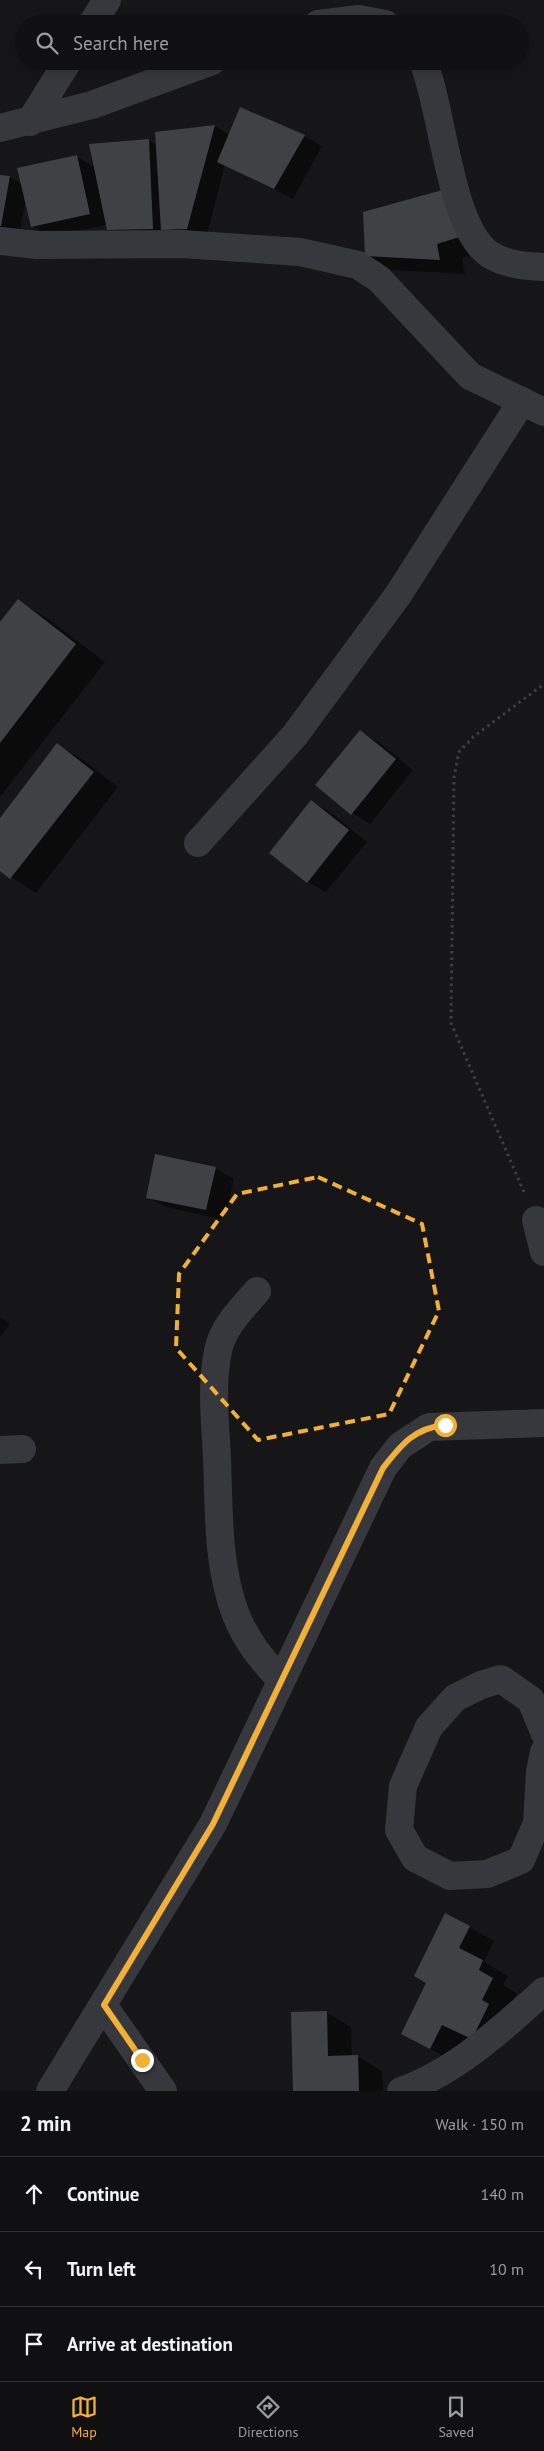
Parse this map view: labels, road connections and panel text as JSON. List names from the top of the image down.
{
  "page": {
    "search": "Search here",
    "heading": ["2 min", "Walk · 150 m"],
    "list": [
      ["Continue", "140 m"],
      ["Turn left", "10 m"],
      "Arrive at destination"
    ],
    "nav": ["Map", "Directions", "Saved"]
  }
}
